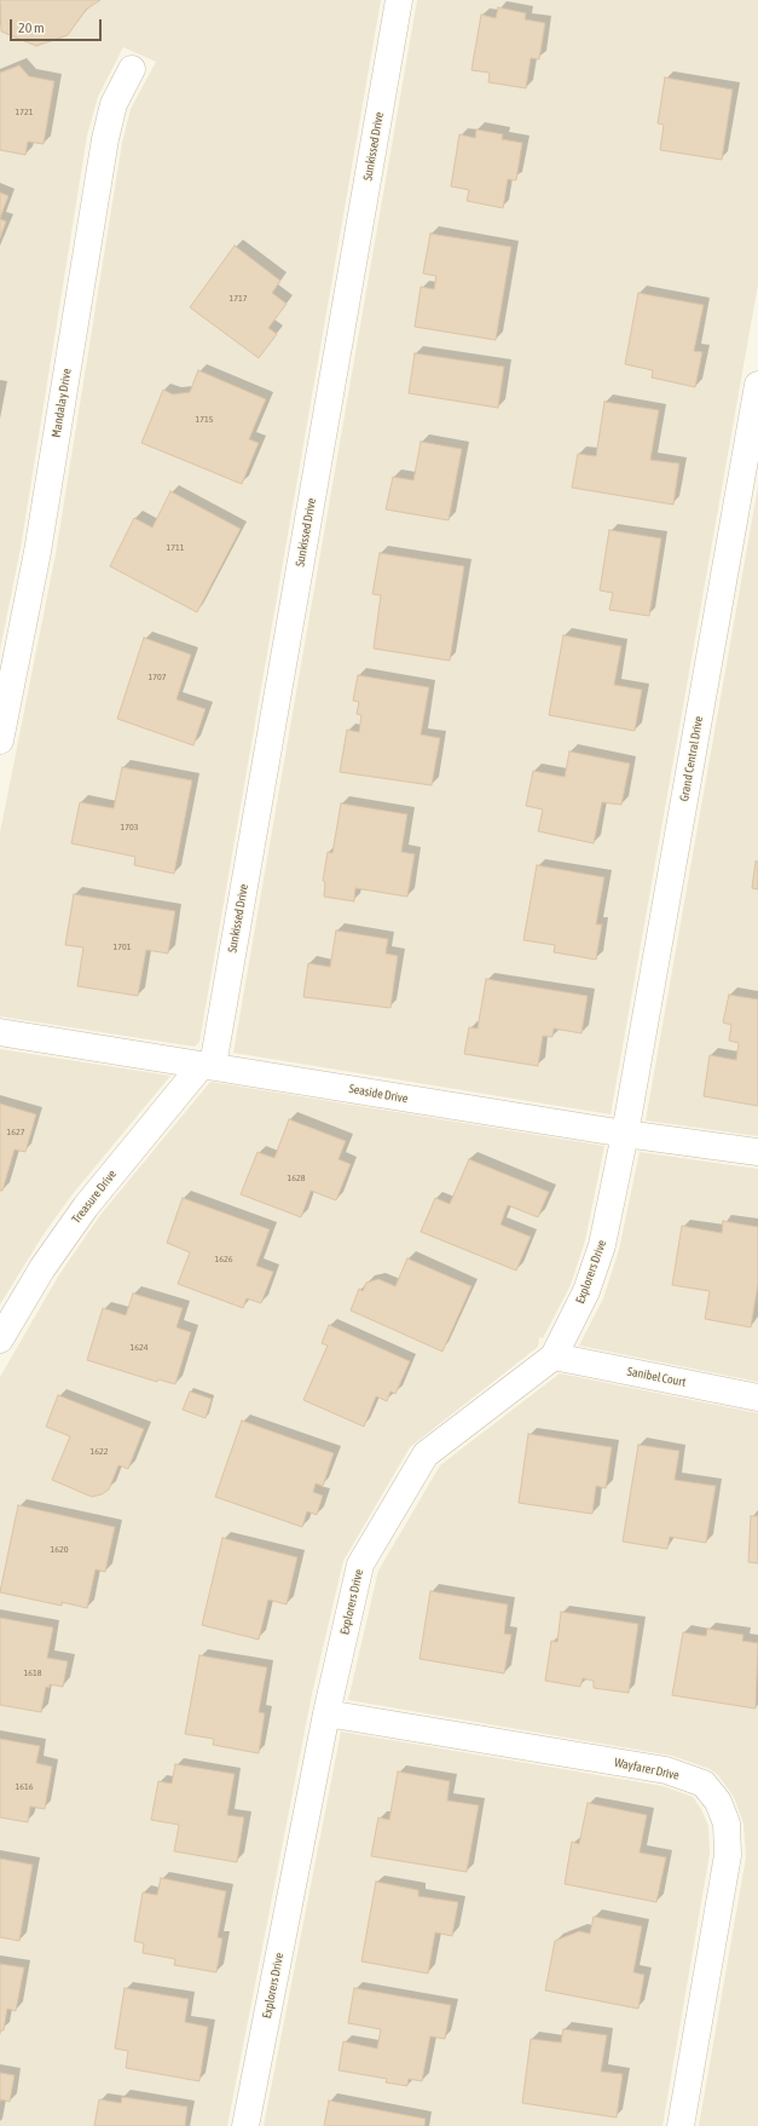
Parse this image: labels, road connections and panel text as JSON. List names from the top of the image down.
{
  "streets": {
    "street": [
      "Sunkissed Drive",
      "Mandalay Drive",
      "Grand Central Drive",
      "Seaside Drive",
      "Treasure Drive",
      "Explorers Drive",
      "Sanibel Court",
      "Wayfarer Drive"
    ]
  },
  "crossings": [
    ["Sunkissed Drive", "Seaside Drive"],
    ["Sunkissed Drive", "Treasure Drive"],
    ["Grand Central Drive", "Seaside Drive"],
    ["Grand Central Drive", "Explorers Drive"],
    ["Seaside Drive", "Treasure Drive"],
    ["Seaside Drive", "Explorers Drive"],
    ["Explorers Drive", "Sanibel Court"],
    ["Explorers Drive", "Wayfarer Drive"]
  ],
  "house_numbers": [
    "1721",
    "1717",
    "1715",
    "1711",
    "1707",
    "1703",
    "1701",
    "1627",
    "1628",
    "1626",
    "1624",
    "1622",
    "1620",
    "1618",
    "1616"
  ],
  "scale_bar": "20 m"
}
